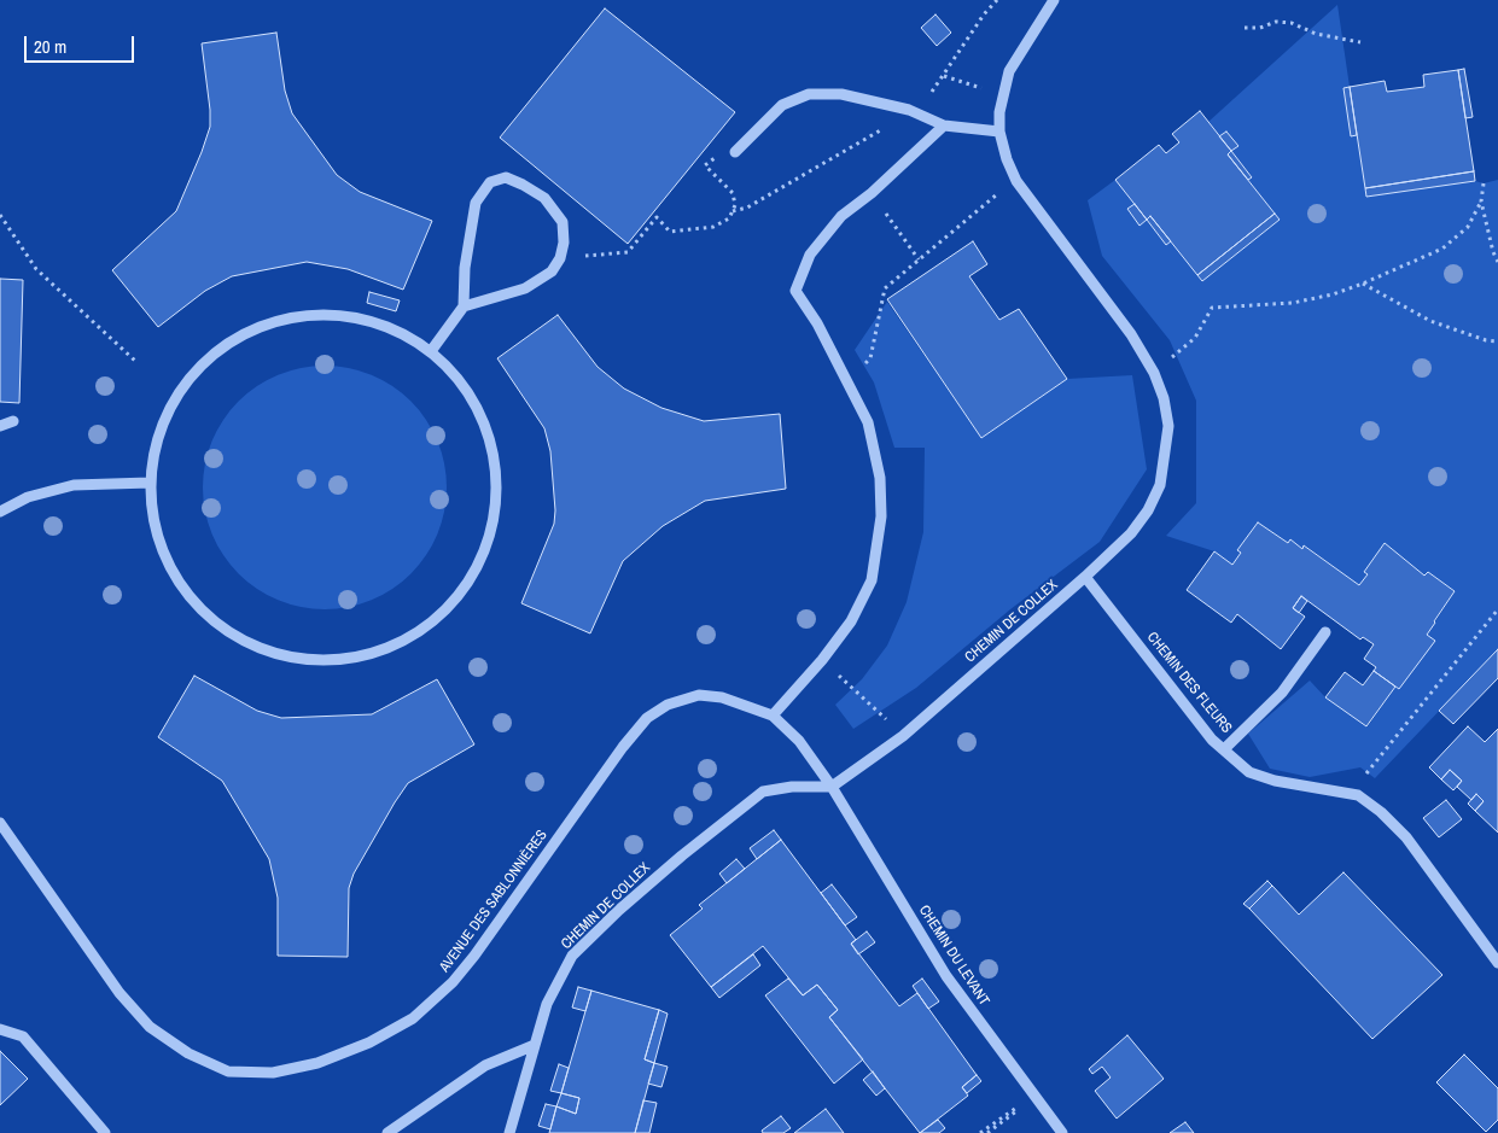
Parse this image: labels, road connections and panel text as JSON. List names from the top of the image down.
{
  "streets": {
    "street": [
      "CHEMIN DE COLLEX",
      "CHEMIN DES FLEURS",
      "AVENUE DES SABLONNIÈRES",
      "CHEMIN DU LEVANT"
    ]
  },
  "crossings": [
    ["CHEMIN DE COLLEX", "CHEMIN DES FLEURS"],
    ["CHEMIN DE COLLEX", "AVENUE DES SABLONNIÈRES"],
    ["CHEMIN DE COLLEX", "CHEMIN DU LEVANT"],
    ["AVENUE DES SABLONNIÈRES", "CHEMIN DU LEVANT"]
  ],
  "scale_bar": "20 m"
}
